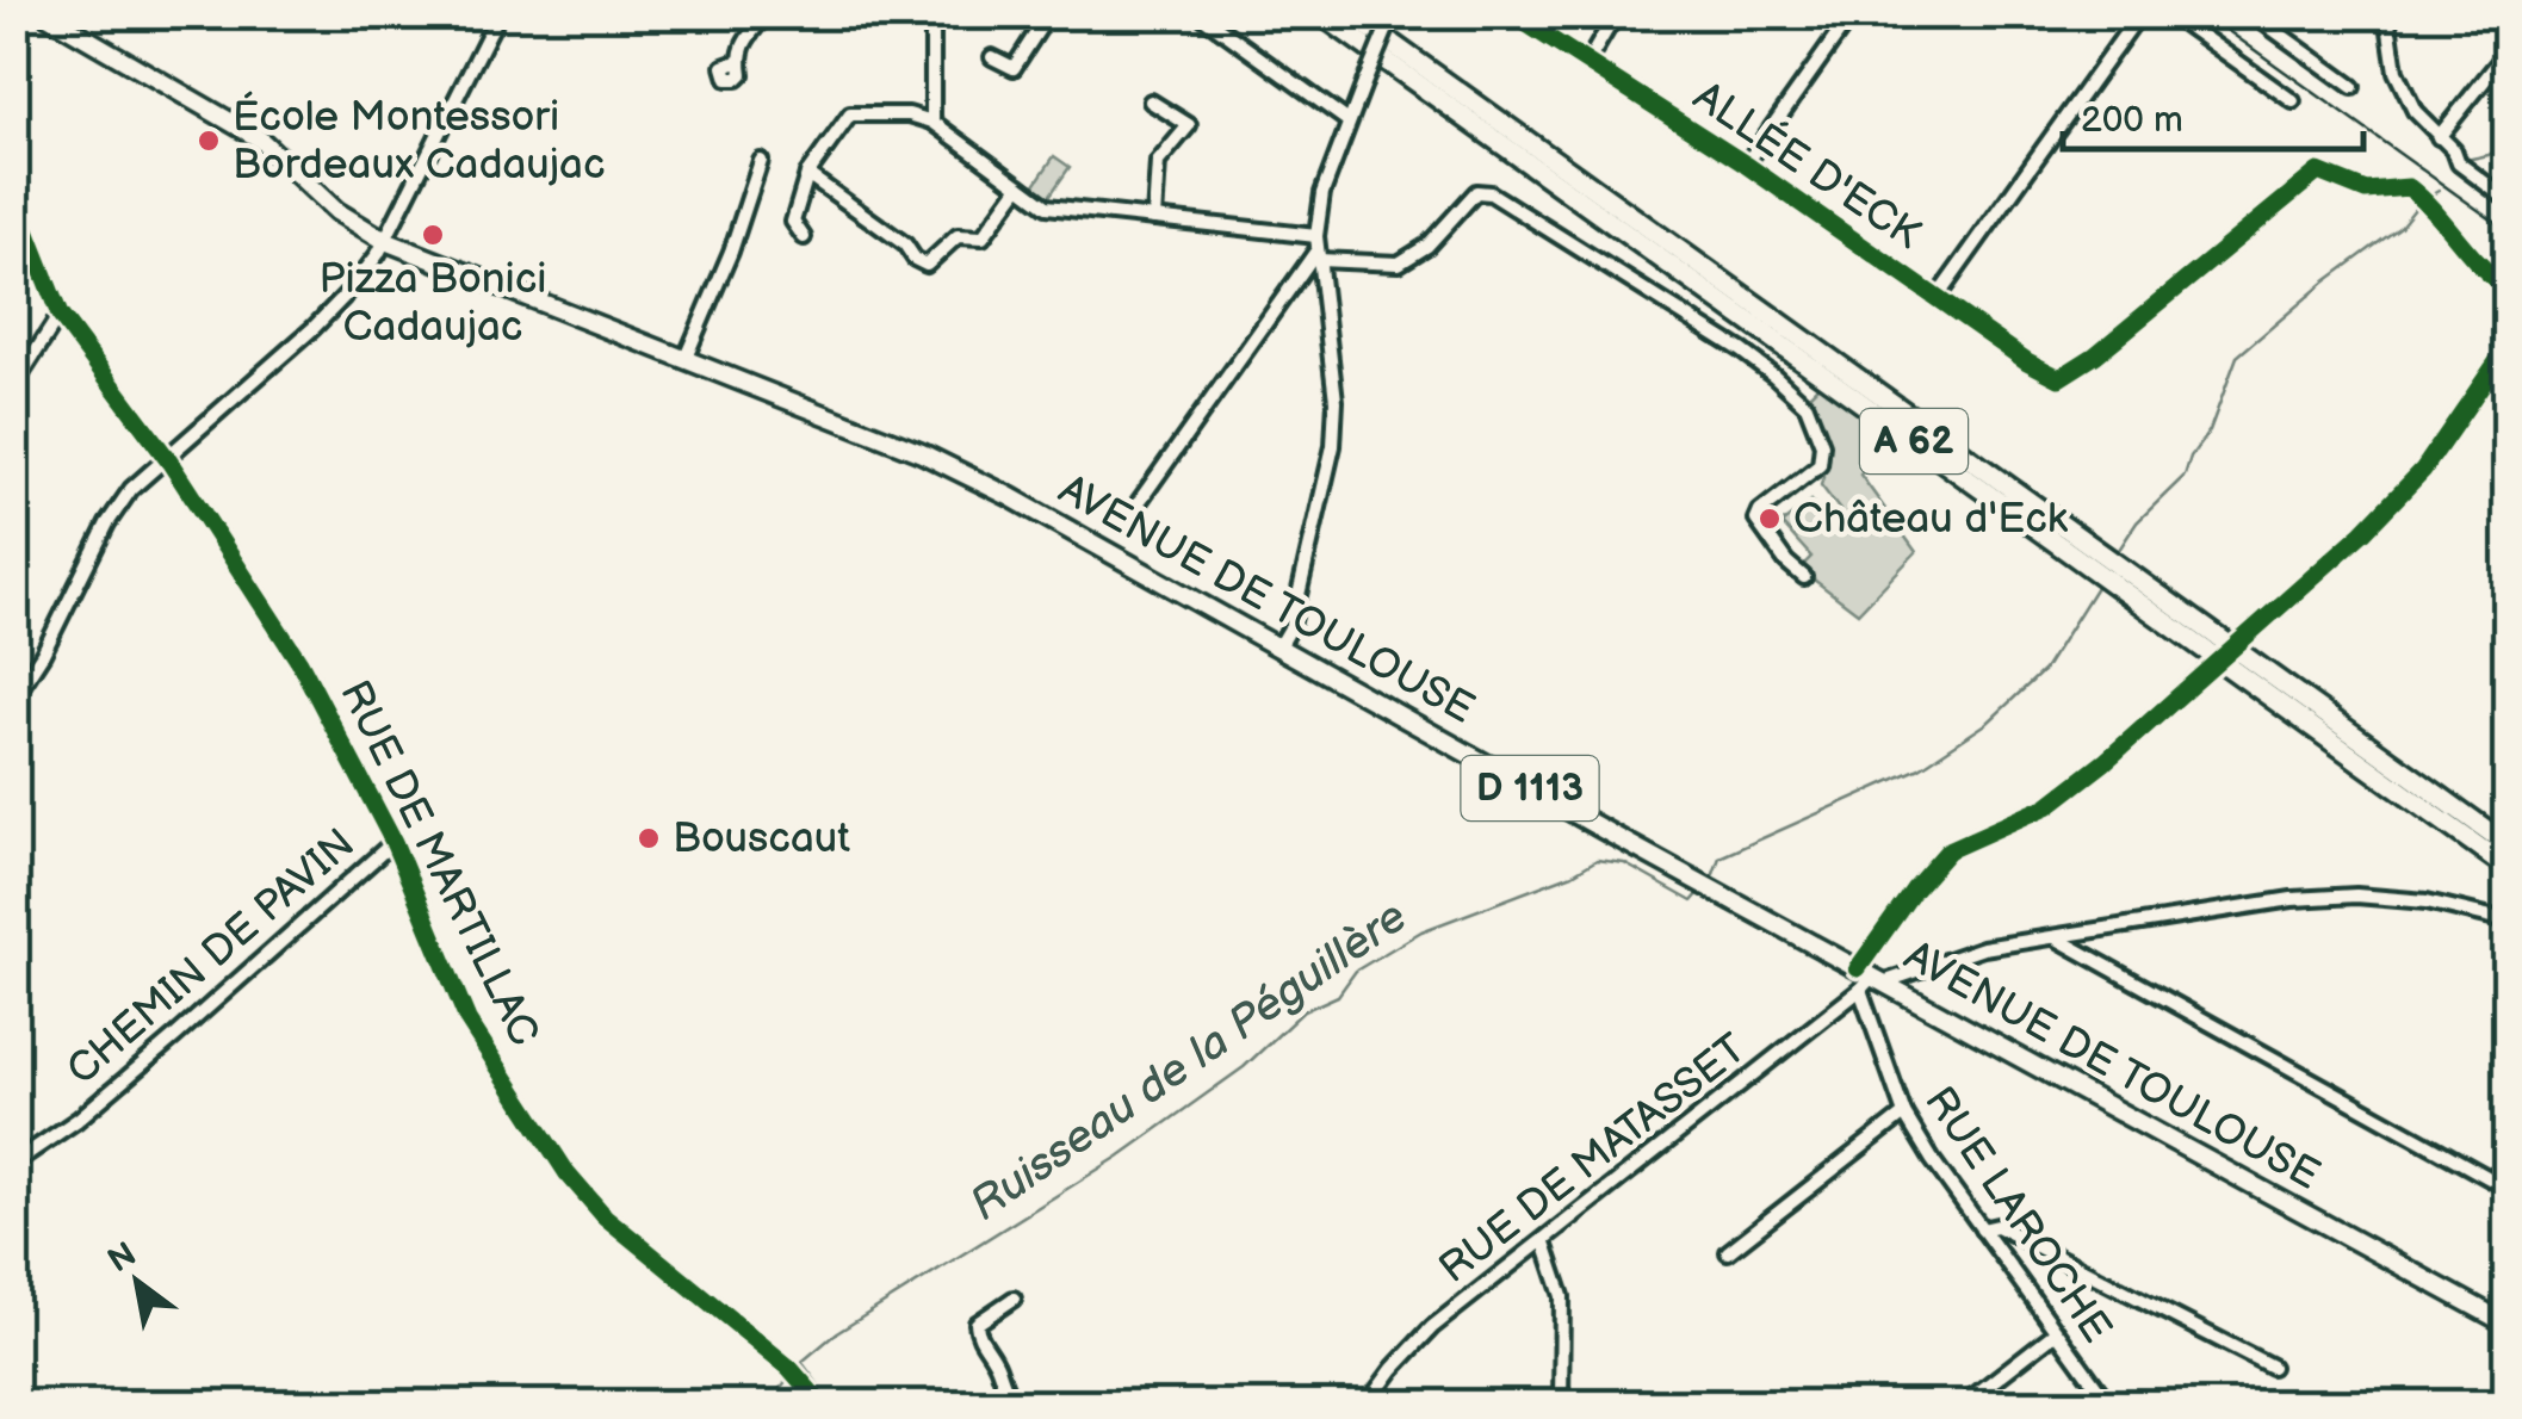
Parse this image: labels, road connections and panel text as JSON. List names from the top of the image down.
{
  "streets": {
    "highway": ["A 62"],
    "main road": ["AVENUE DE TOULOUSE", "D 1113"],
    "street": [
      "ALLÉE D'ECK",
      "RUE DE MARTILLAC",
      "CHEMIN DE PAVIN",
      "RUE DE MATASSET",
      "RUE LAROCHE"
    ]
  },
  "crossings": [
    ["AVENUE DE TOULOUSE", "D 1113"],
    ["AVENUE DE TOULOUSE", "RUE DE MATASSET"],
    ["AVENUE DE TOULOUSE", "RUE LAROCHE"],
    ["RUE DE MARTILLAC", "CHEMIN DE PAVIN"],
    ["RUE DE MATASSET", "RUE LAROCHE"]
  ],
  "water": ["Ruisseau de la Péguillère"],
  "places": [
    "École Montessori Bordeaux Cadaujac",
    "Pizza Bonici Cadaujac",
    "Château d'Eck",
    "Bouscaut"
  ],
  "scale_bar": "200 m",
  "north": "top left"
}
